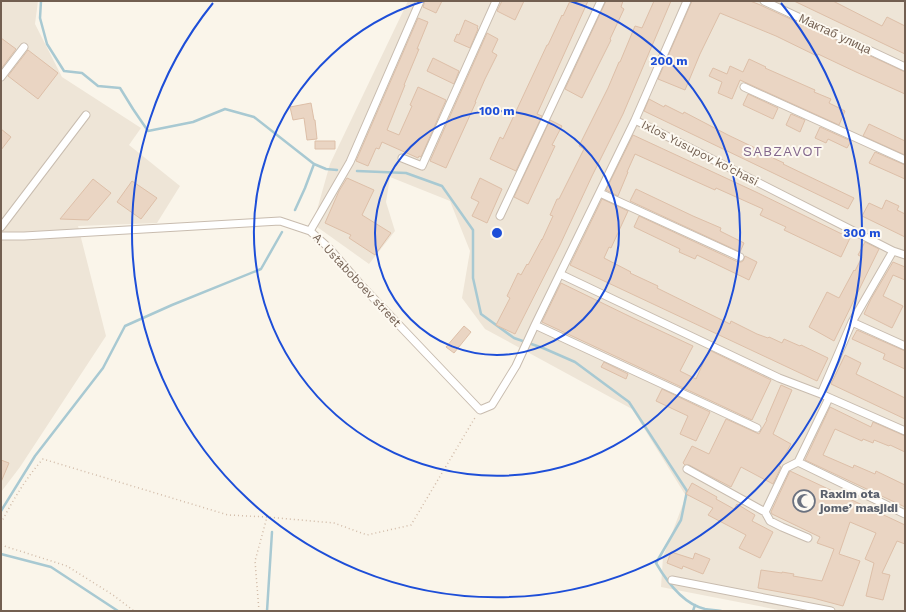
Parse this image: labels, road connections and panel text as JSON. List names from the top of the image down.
{
  "streets": {
    "street": ["Мактаб улица", "Ixlos Yusupov ko'chasi", "A. Ustaboboev street"]
  },
  "crossings": [
    ["Ixlos Yusupov ko'chasi", "A. Ustaboboev street"]
  ],
  "districts": ["SABZAVOT"],
  "places": {
    "mosque": ["Raxim ota jome’ masjidi"]
  },
  "rings": ["200 m", "100 m", "300 m"]
}
